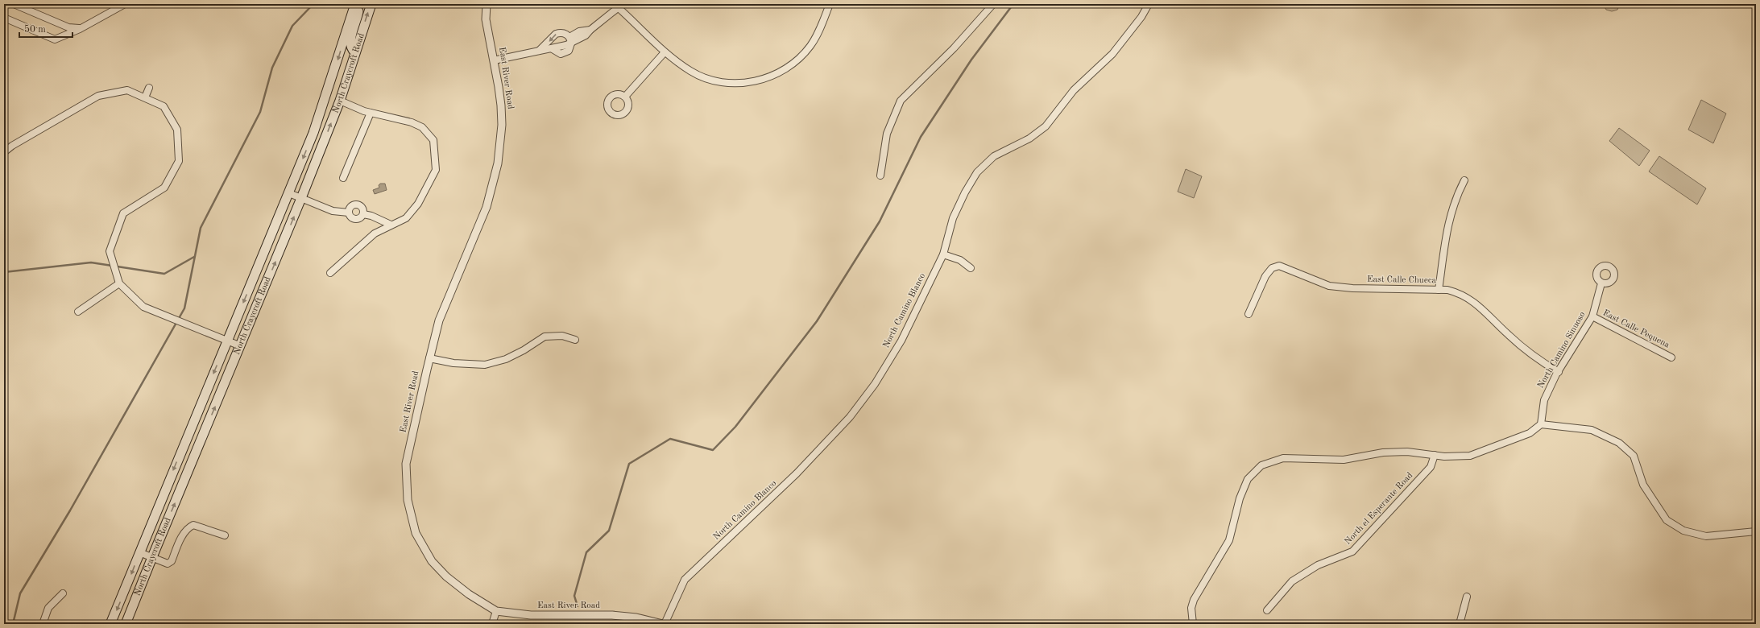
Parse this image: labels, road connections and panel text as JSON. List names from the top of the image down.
{
  "streets": {
    "main road": ["North Craycroft Road"],
    "street": [
      "East River Road",
      "East Calle Chueca",
      "North Camino Blanco",
      "East Calle Pequena",
      "North Camino Sinuoso",
      "North el Esperante Road"
    ]
  },
  "crossings": [
    ["East River Road", "North Camino Blanco"],
    ["East Calle Chueca", "North Camino Sinuoso"],
    ["East Calle Pequena", "North Camino Sinuoso"]
  ],
  "scale_bar": "50 m"
}
